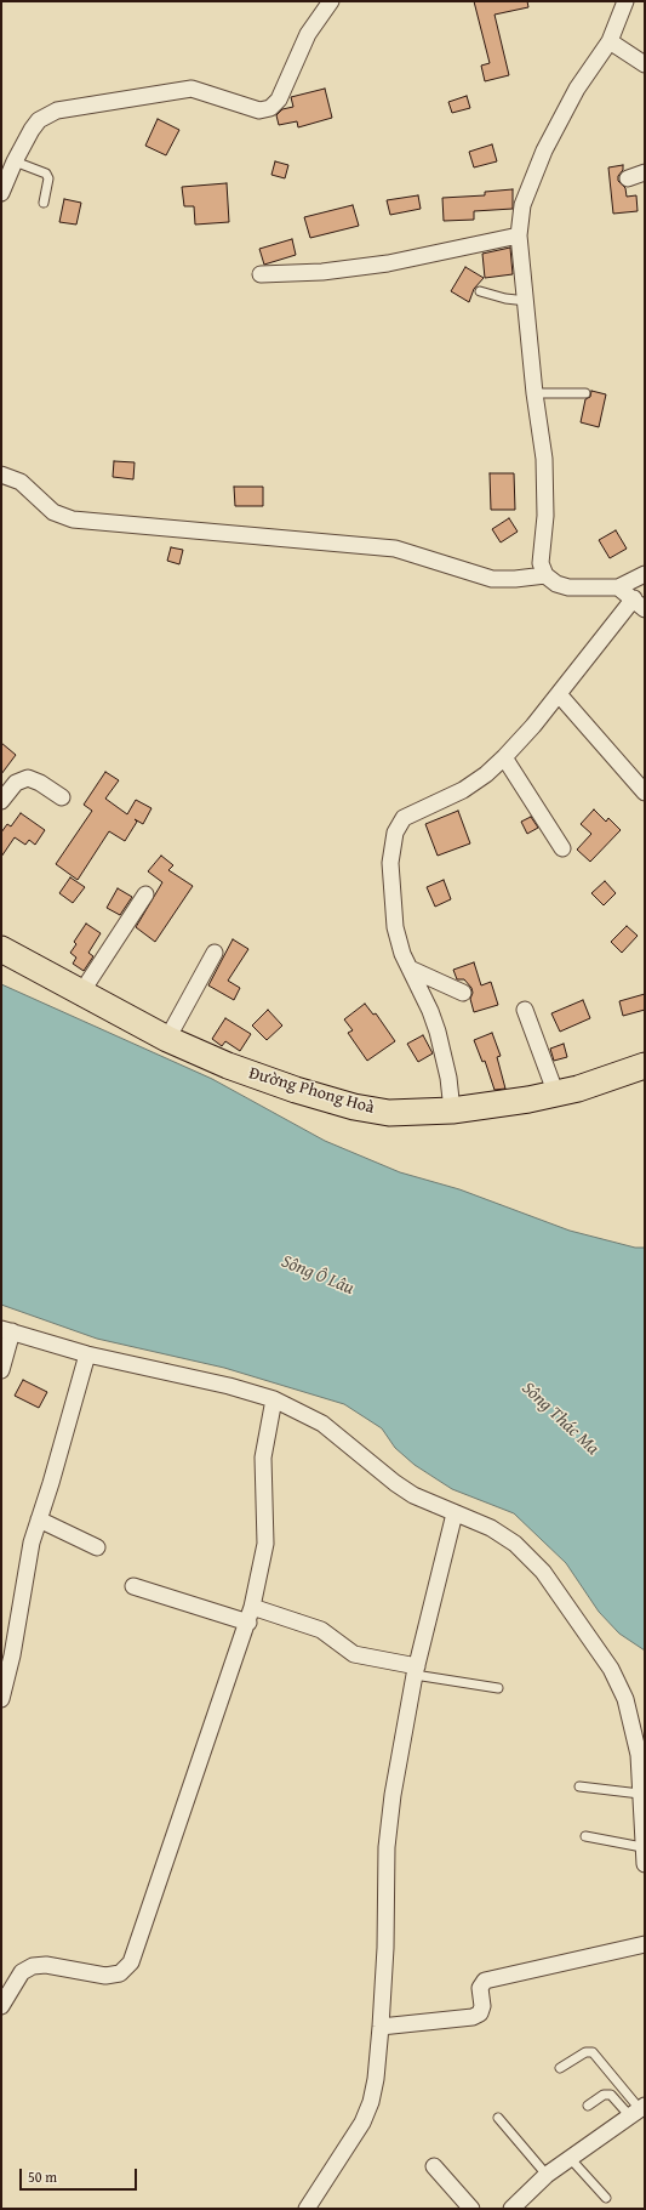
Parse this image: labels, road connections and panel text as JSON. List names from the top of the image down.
{
  "streets": {
    "main road": ["Đường Phong Hoà"]
  },
  "water": ["Sông Ô Lâu", "Sông Thác Ma"],
  "scale_bar": "50 m"
}
